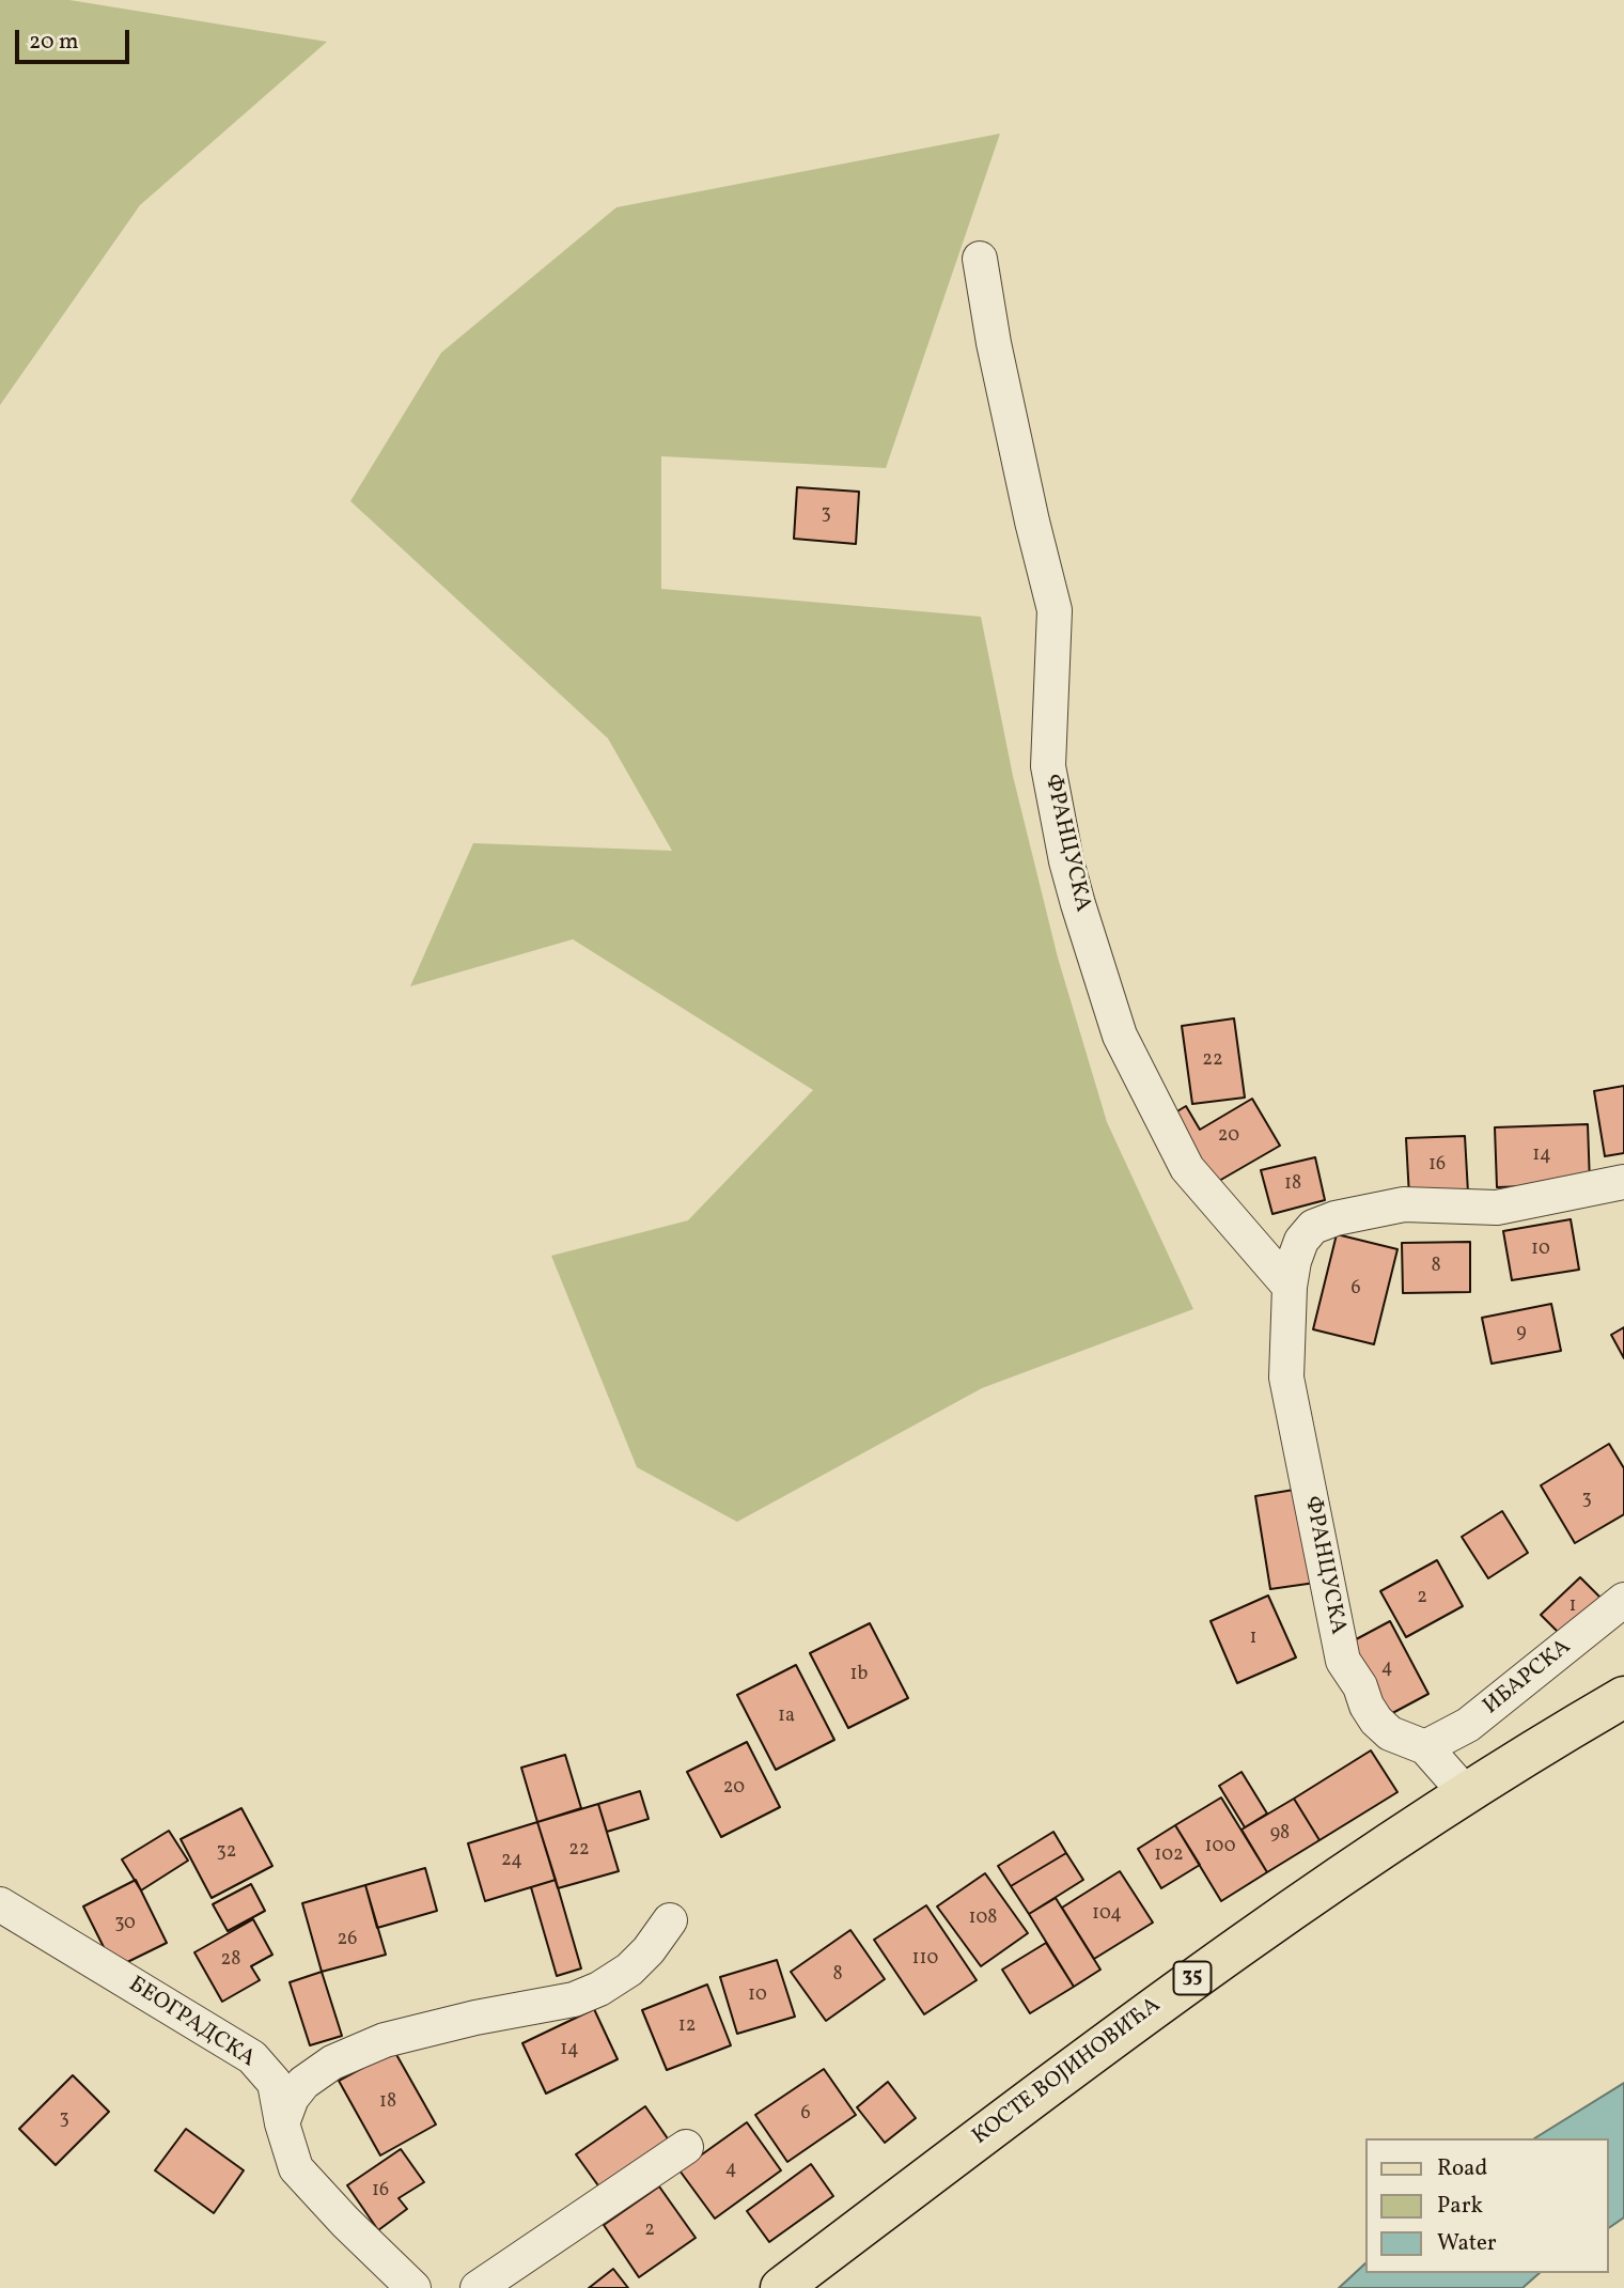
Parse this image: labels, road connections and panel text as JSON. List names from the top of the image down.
{
  "streets": {
    "main road": ["35", "КОСТЕ ВОЈИНОВИЋА"],
    "street": ["ФРАНЦУСКА", "ИБАРСКА", "БЕОГРАДСКА"]
  },
  "crossings": [
    ["ФРАНЦУСКА", "ИБАРСКА"],
    ["ФРАНЦУСКА", "КОСТЕ ВОЈИНОВИЋА"]
  ],
  "house_numbers": [
    "3",
    "22",
    "20",
    "14",
    "16",
    "18",
    "10",
    "8",
    "6",
    "9",
    "3",
    "2",
    "1",
    "1",
    "4",
    "1b",
    "1a",
    "20",
    "98",
    "100",
    "22",
    "32",
    "102",
    "24",
    "104",
    "108",
    "30",
    "26",
    "110",
    "28",
    "8",
    "10",
    "12",
    "14",
    "18",
    "6",
    "3",
    "4",
    "16",
    "2"
  ],
  "legend": ["Road", "Park", "Water"],
  "scale_bar": "20 m"
}
